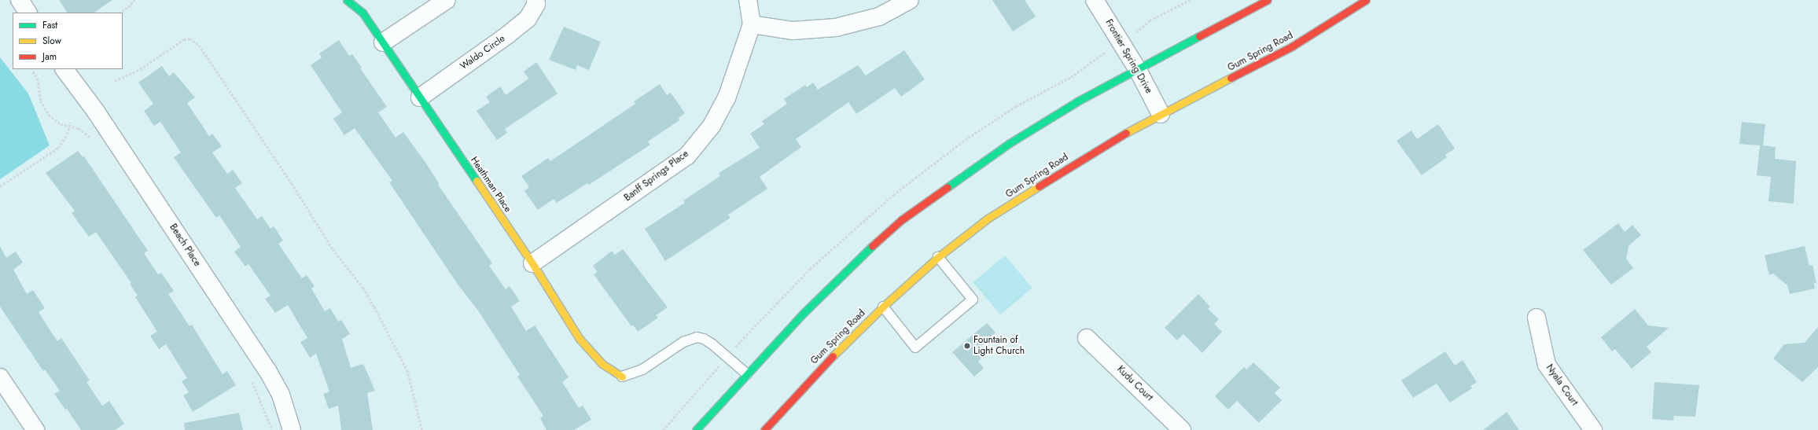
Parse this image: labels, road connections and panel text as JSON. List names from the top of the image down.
{
  "streets": {
    "main road": ["Gum Spring Road", "Heathman Place"],
    "street": [
      "Waldo Circle",
      "Frontier Spring Drive",
      "Banff Springs Place",
      "Beach Place",
      "Kudu Court",
      "Nyala Court"
    ]
  },
  "crossings": [
    ["Gum Spring Road", "Frontier Spring Drive"],
    ["Waldo Circle", "Heathman Place"],
    ["Banff Springs Place", "Heathman Place"]
  ],
  "places": ["Fountain of Light Church"],
  "legend": ["Fast", "Slow", "Jam"]
}
